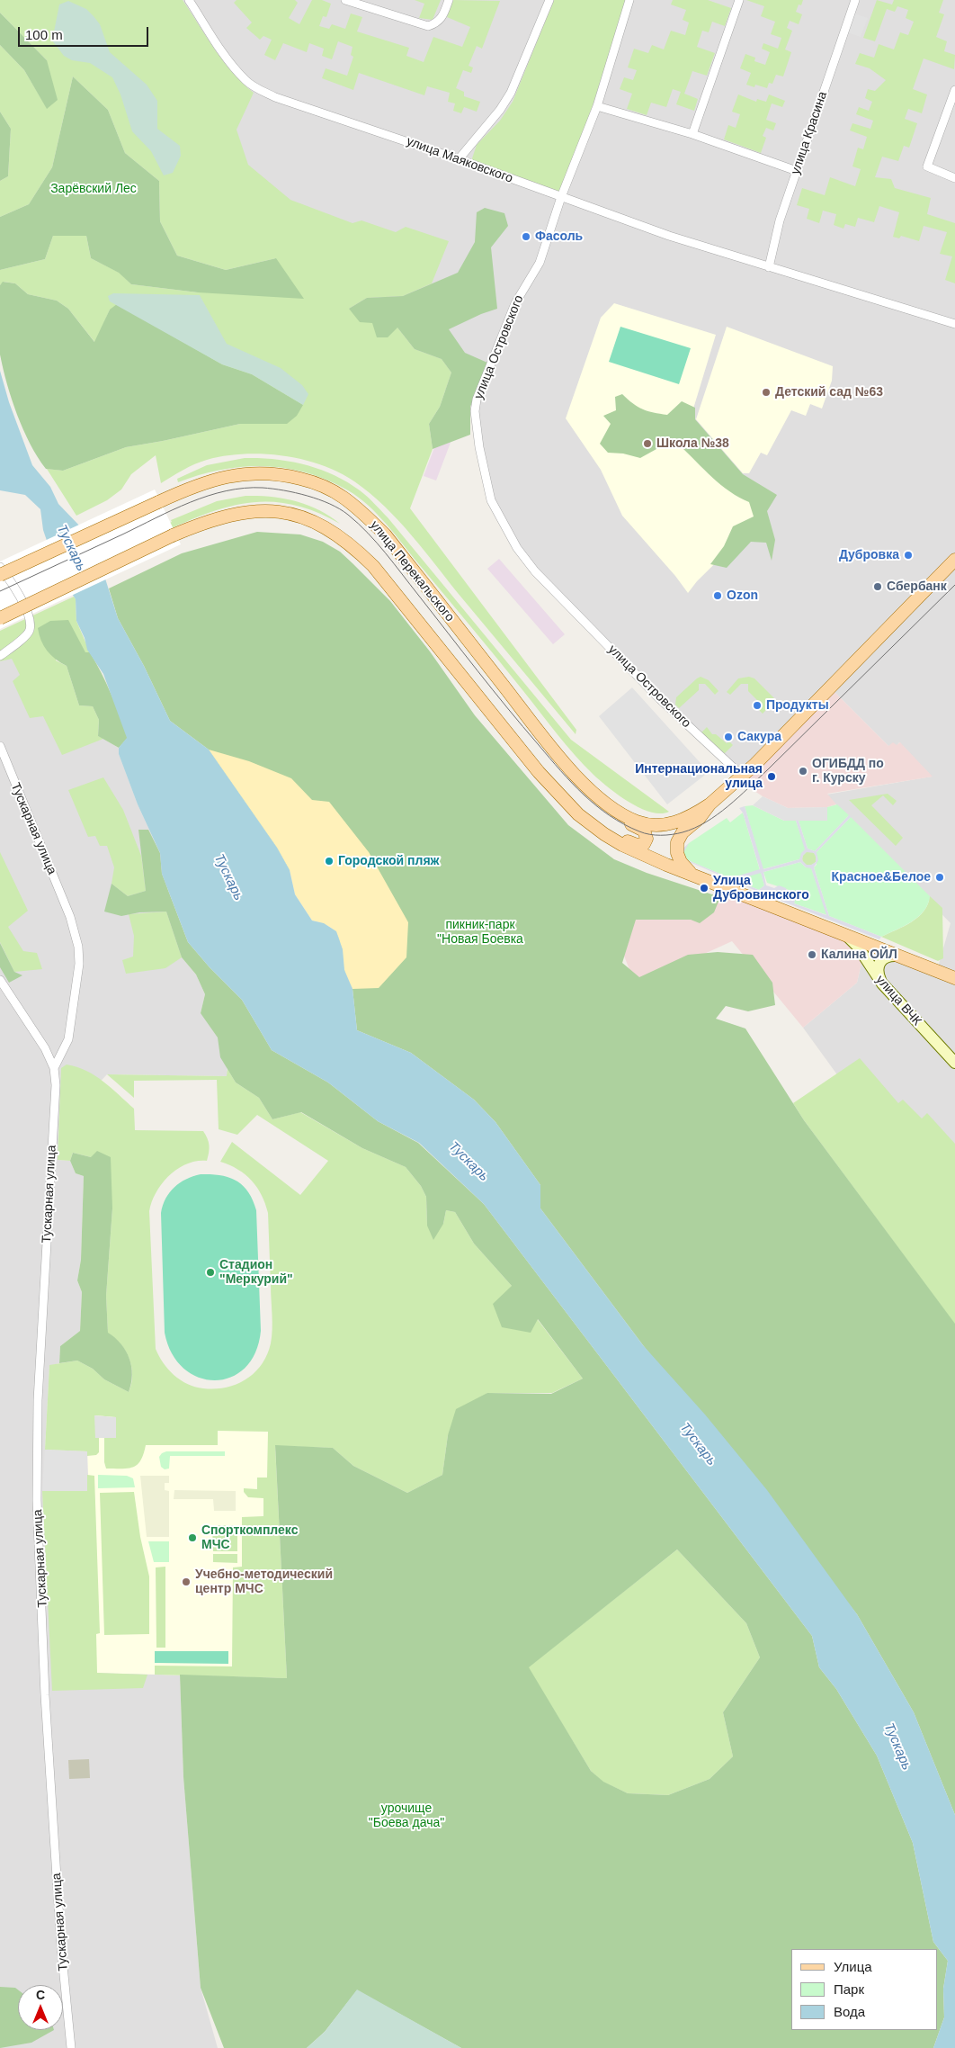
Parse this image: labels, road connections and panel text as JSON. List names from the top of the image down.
{
  "streets": {
    "main road": ["улица Перекальского", "улица ВЧК"],
    "street": [
      "улица Красина",
      "улица Маяковского",
      "улица Островского",
      "Тускарная улица"
    ]
  },
  "crossings": [
    ["улица Красина", "улица Маяковского"],
    ["улица Маяковского", "улица Островского"]
  ],
  "water": ["Тускарь"],
  "parks": ["Зарёвский Лес", "пикник-парк \"Новая Боевка", "урочище \"Боева дача\""],
  "places": [
    "Фасоль",
    "Детский сад №63",
    "Школа №38",
    "Дубровка",
    "Сбербанк",
    "Ozon",
    "Продукты",
    "Сакура",
    "ОГИБДД по г. Курску",
    "Интернациональная улица",
    "Городской пляж",
    "Красное&Белое",
    "Улица Дубровинского",
    "Калина ОЙЛ",
    "Стадион \"Меркурий\"",
    "Спорткомплекс МЧС",
    "Учебно-методический центр МЧС"
  ],
  "legend": ["Улица", "Парк", "Вода"],
  "scale_bar": "100 m",
  "north": "top"
}
